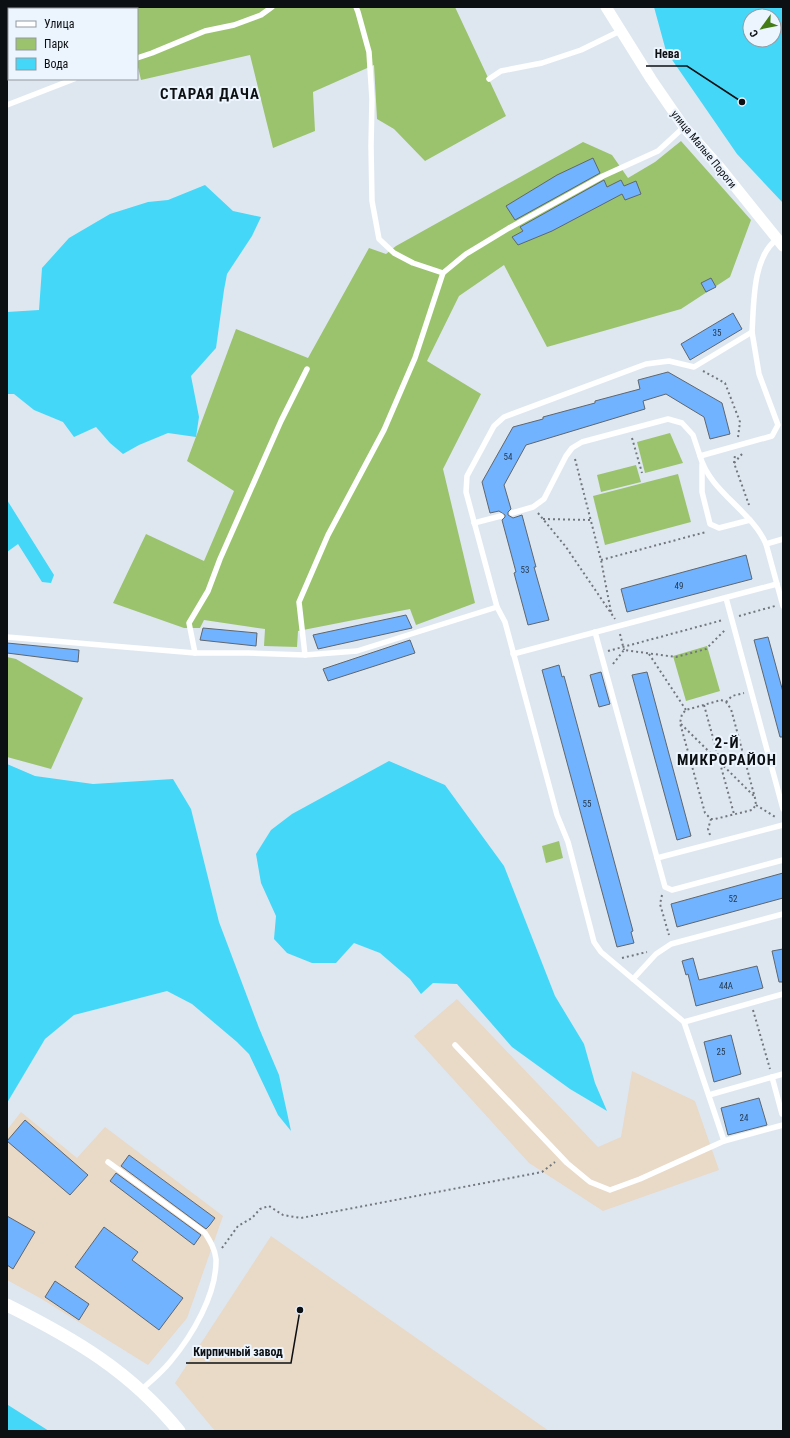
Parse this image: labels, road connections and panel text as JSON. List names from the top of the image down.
{
  "streets": {
    "street": ["улица Малые Пороги"]
  },
  "districts": ["СТАРАЯ ДАЧА", "2-Й МИКРОРАЙОН"],
  "places": ["Нева", "Кирпичный завод"],
  "house_numbers": [
    "35",
    "54",
    "53",
    "49",
    "55",
    "52",
    "44А",
    "25",
    "24"
  ],
  "legend": ["Улица", "Парк", "Вода"],
  "north": "bottom left"
}
